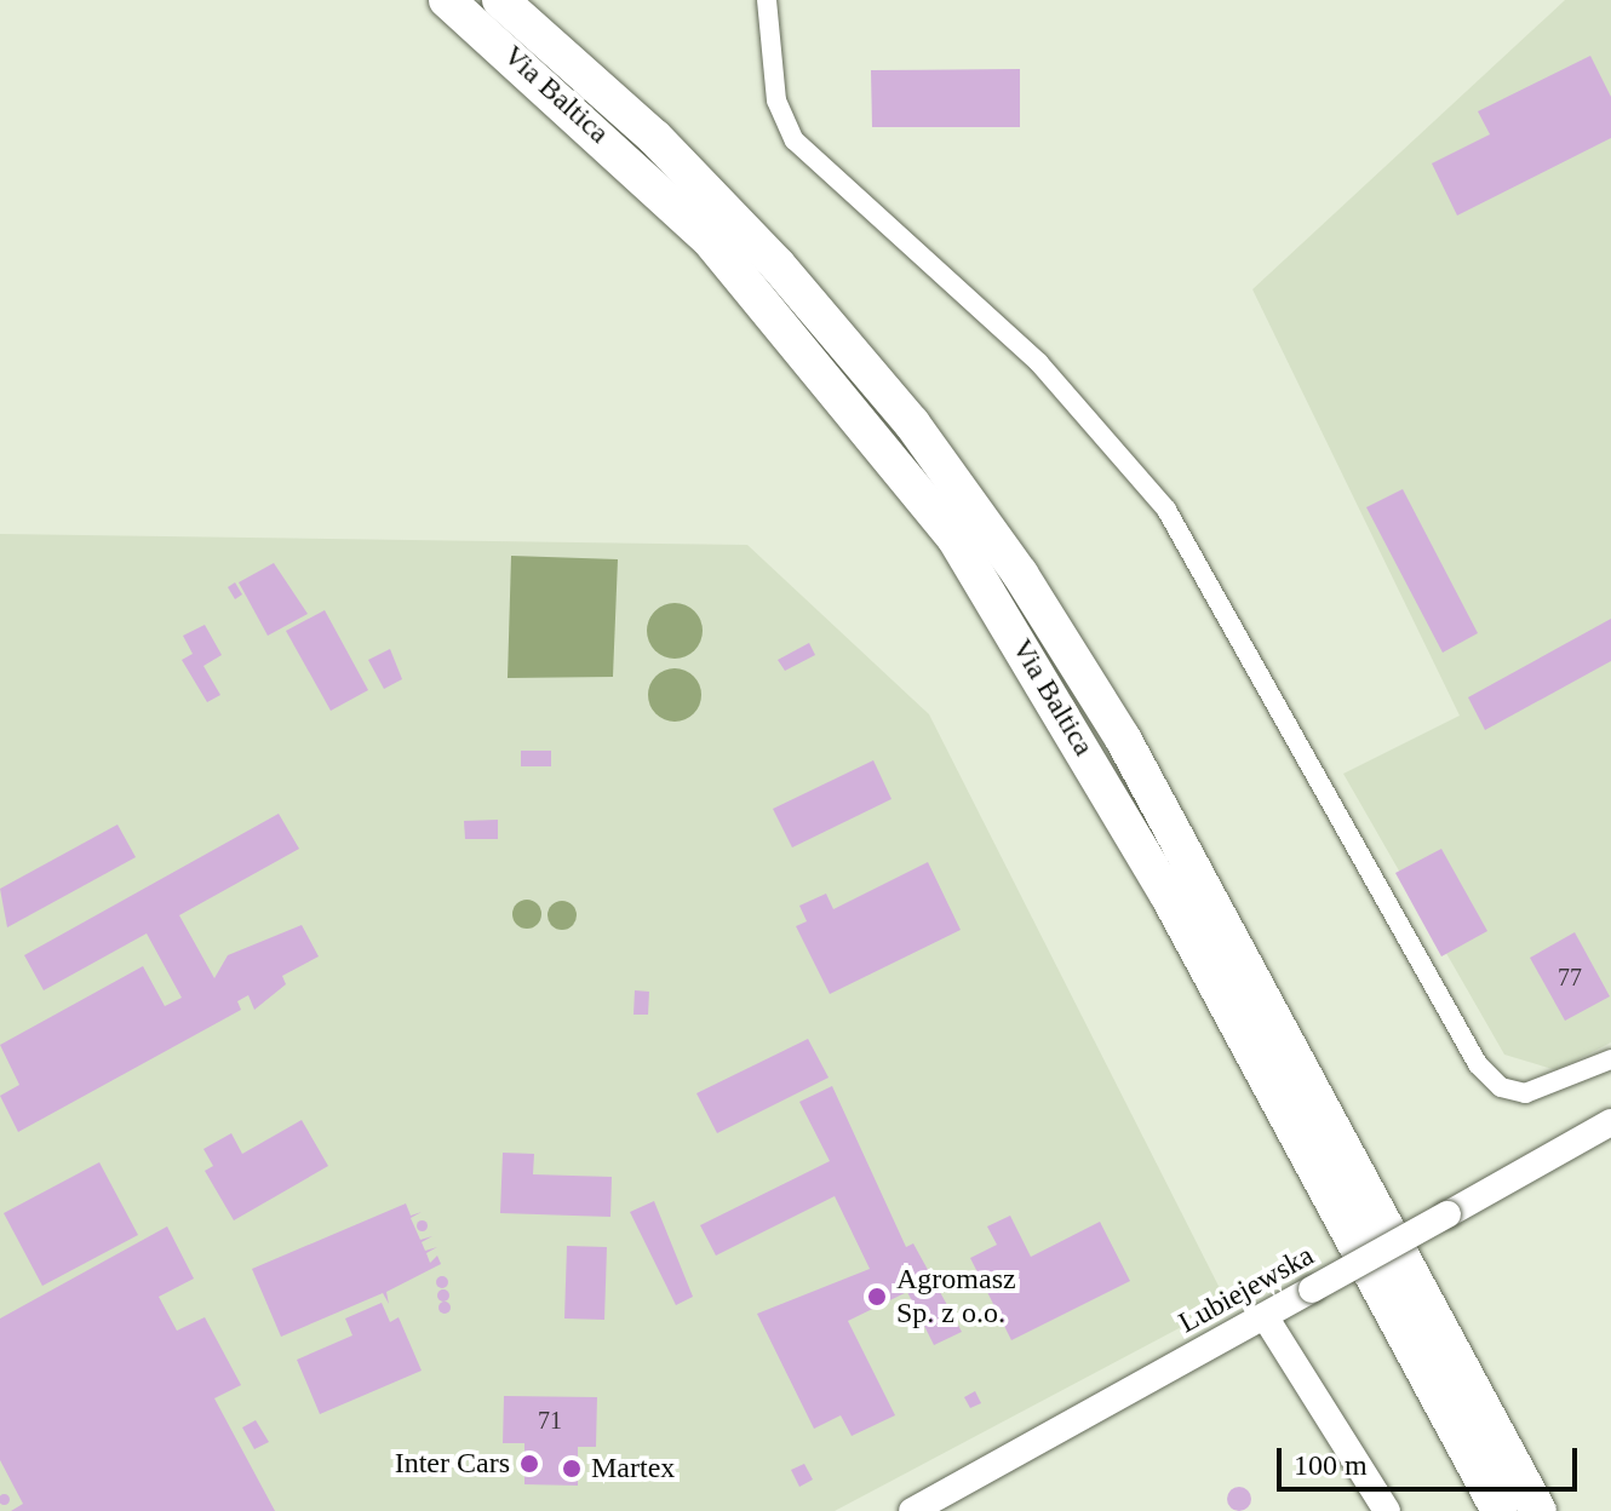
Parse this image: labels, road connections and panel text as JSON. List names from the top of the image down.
{
  "streets": {
    "highway": ["Via Baltica"],
    "main road": ["Lubiejewska"]
  },
  "places": ["Agromasz Sp. z o.o.", "Inter Cars", "Martex"],
  "house_numbers": ["77", "71"],
  "scale_bar": "100 m"
}
